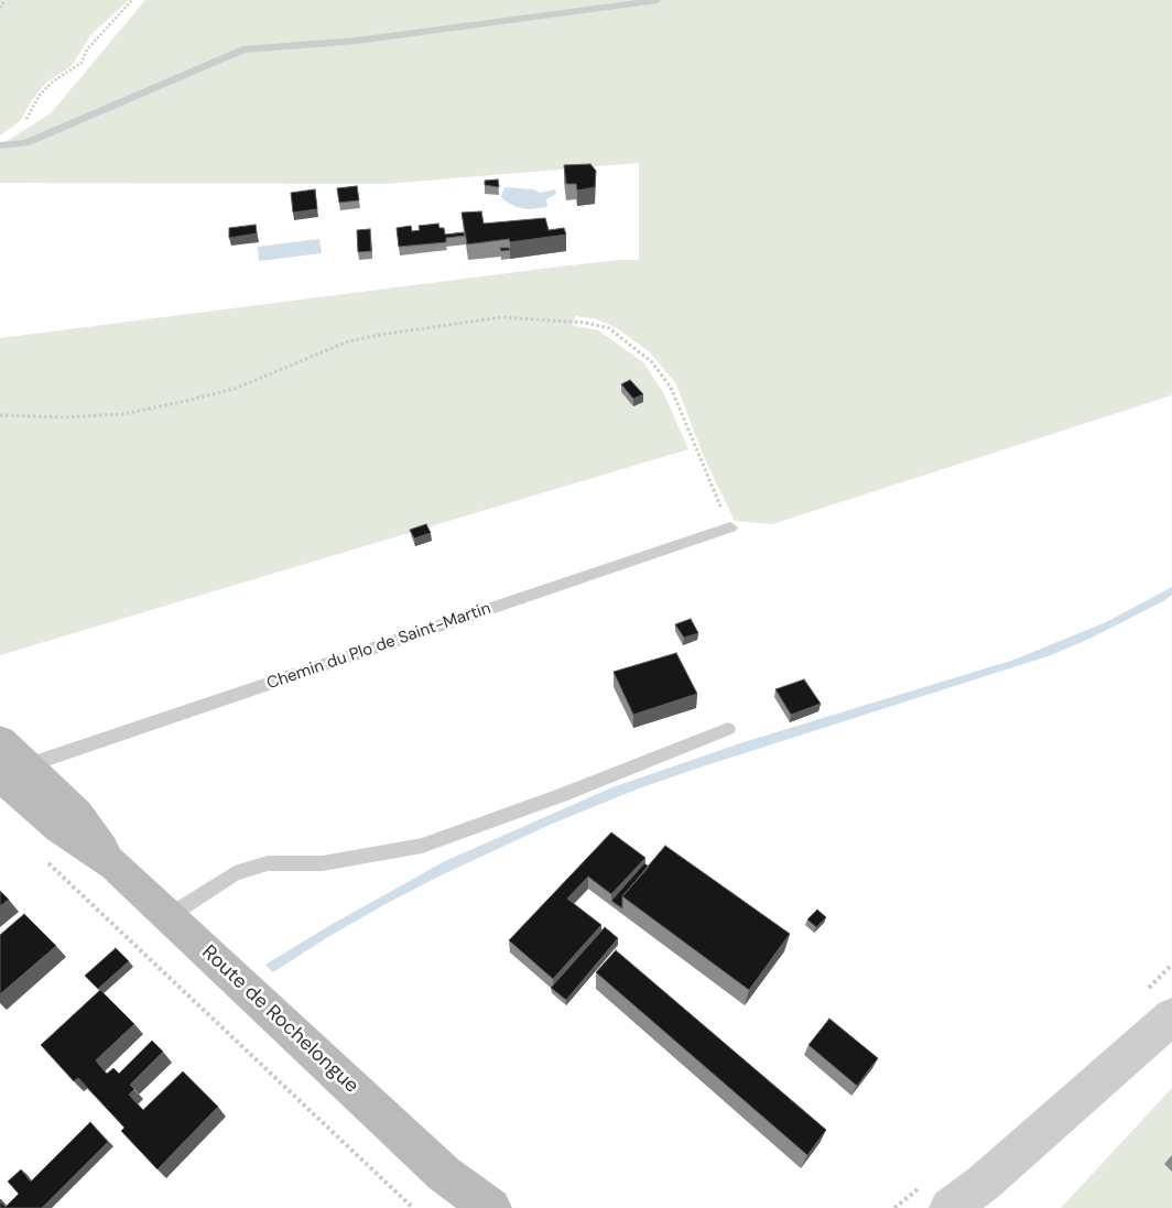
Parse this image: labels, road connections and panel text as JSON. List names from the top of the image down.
{
  "streets": {
    "main road": ["Route de Rochelongue"],
    "lane": ["Chemin du Plo de Saint-Martin"]
  },
  "crossings": [
    ["Chemin du Plo de Saint-Martin", "Route de Rochelongue"]
  ]
}
